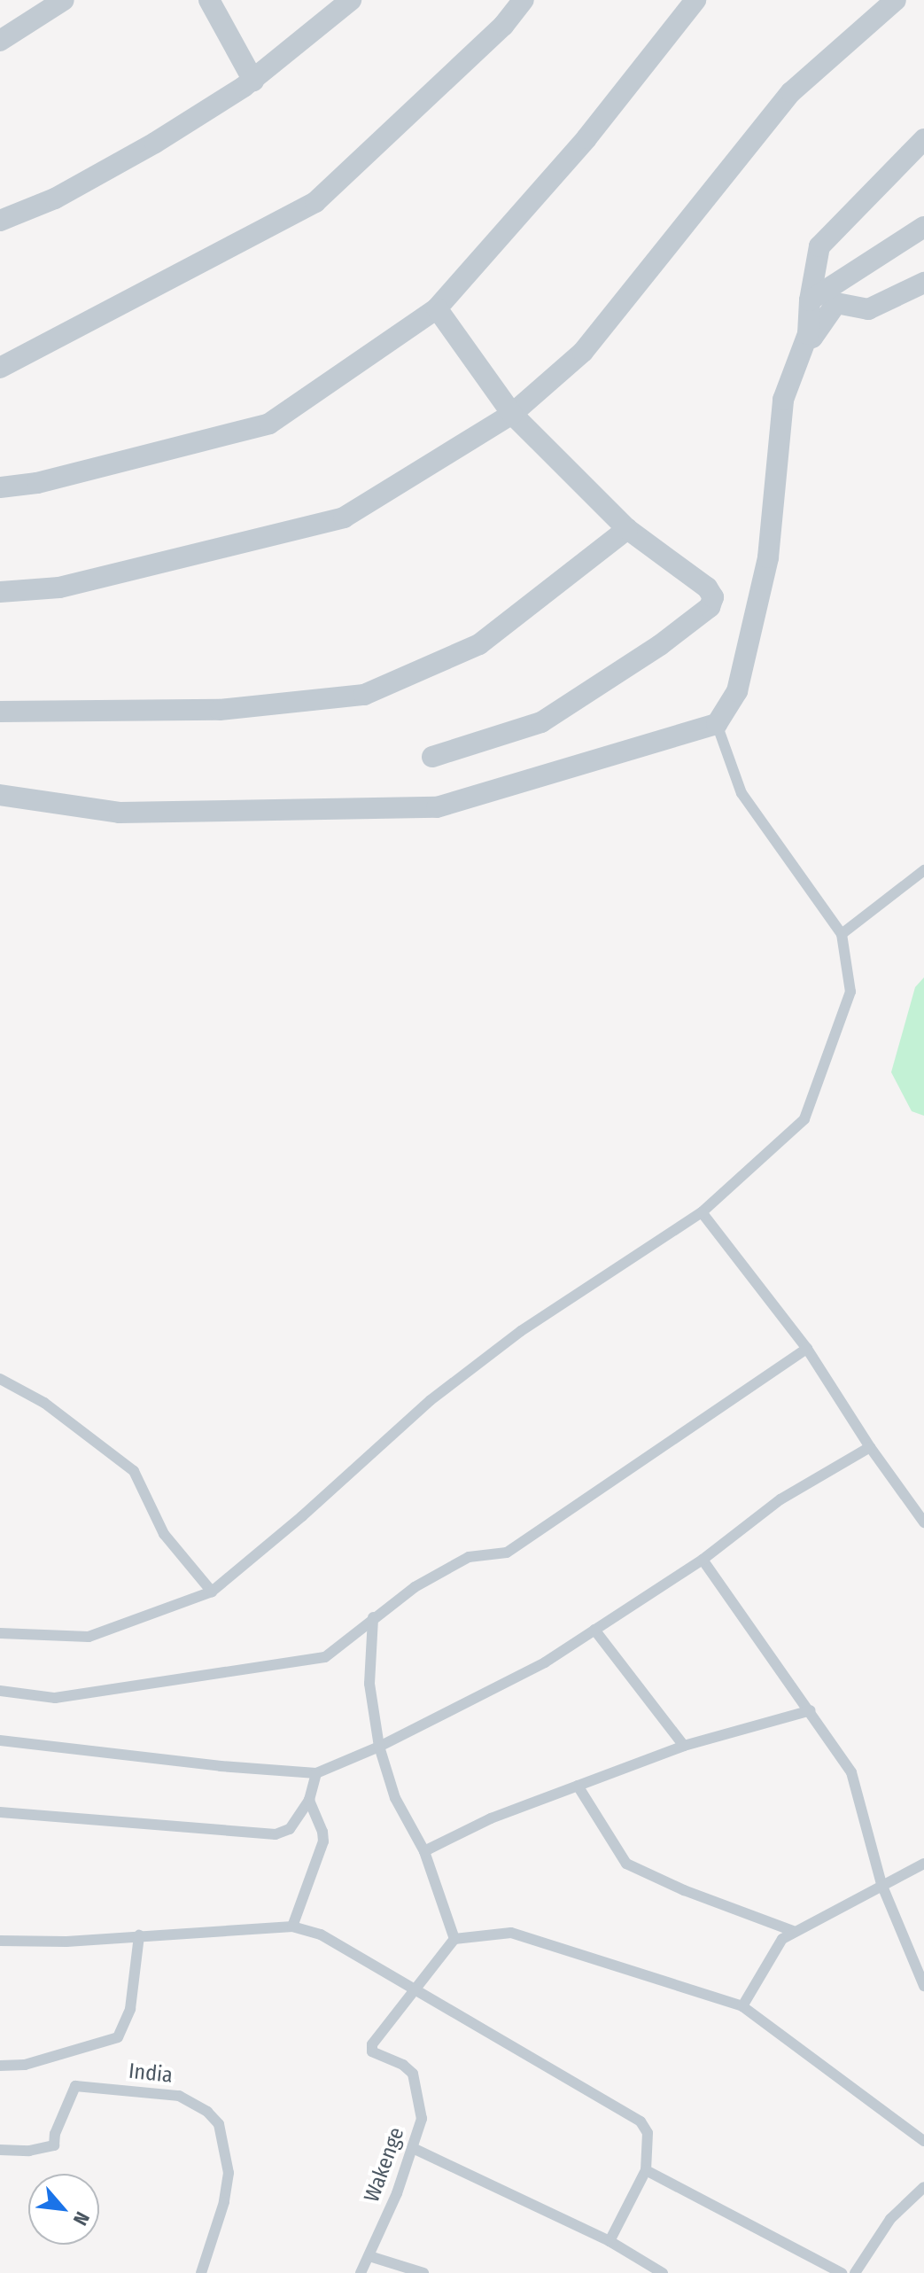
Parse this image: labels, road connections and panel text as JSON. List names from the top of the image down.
{
  "streets": {
    "lane": ["India", "Wakenge"]
  },
  "north": "bottom right"
}
